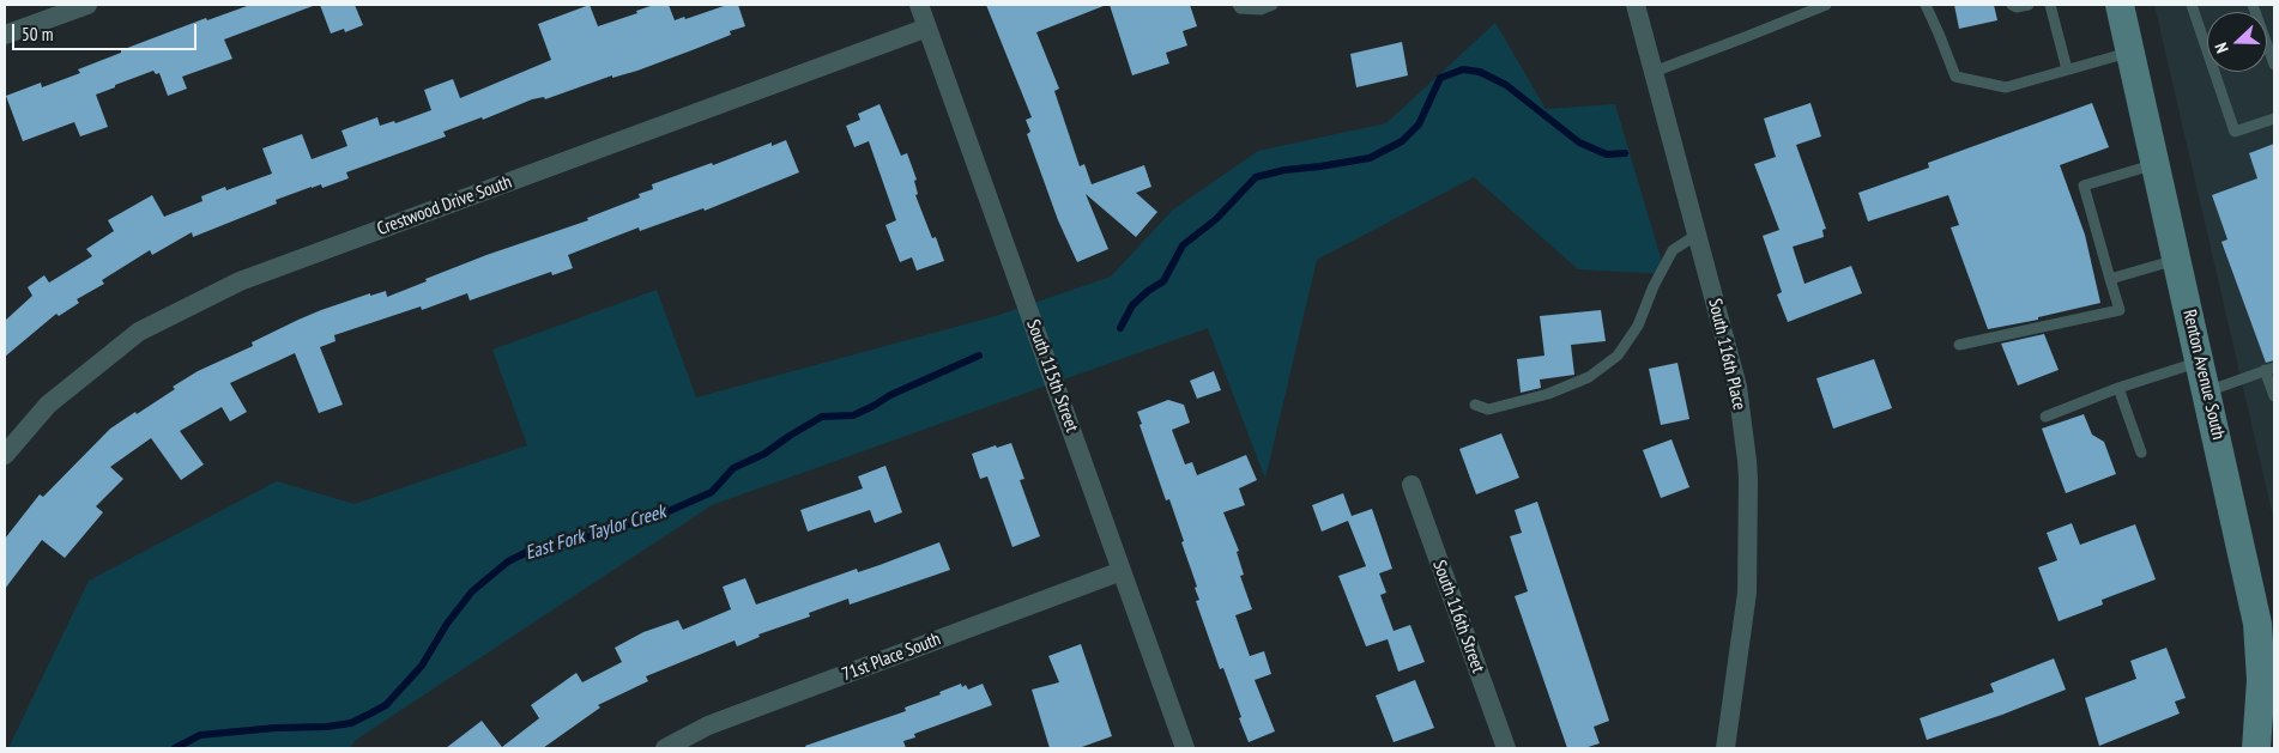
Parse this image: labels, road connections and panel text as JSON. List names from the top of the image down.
{
  "streets": {
    "main road": ["Renton Avenue South"],
    "street": [
      "Crestwood Drive South",
      "South 116th Place",
      "South 115th Street",
      "South 116th Street",
      "71st Place South"
    ]
  },
  "crossings": [
    ["Crestwood Drive South", "South 115th Street"],
    ["South 115th Street", "71st Place South"]
  ],
  "water": ["East Fork Taylor Creek"],
  "scale_bar": "50 m",
  "north": "left"
}
